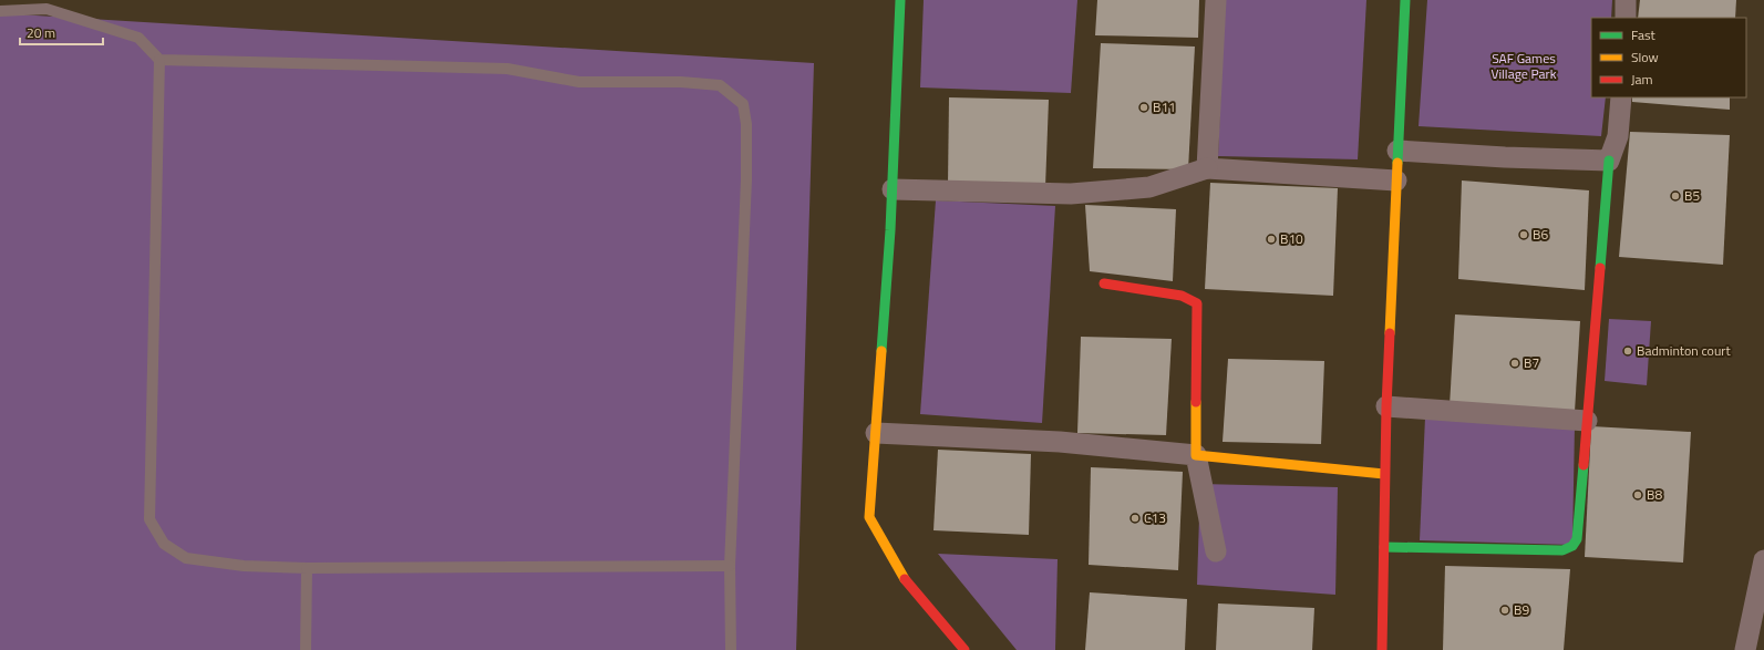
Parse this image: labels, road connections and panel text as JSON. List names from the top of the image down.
{
  "parks": ["SAF Games Village Park"],
  "places": [
    "B11",
    "B5",
    "B6",
    "B10",
    "Badminton court",
    "B7",
    "B8",
    "C13",
    "B9"
  ],
  "legend": ["Fast", "Slow", "Jam"],
  "scale_bar": "20 m"
}
